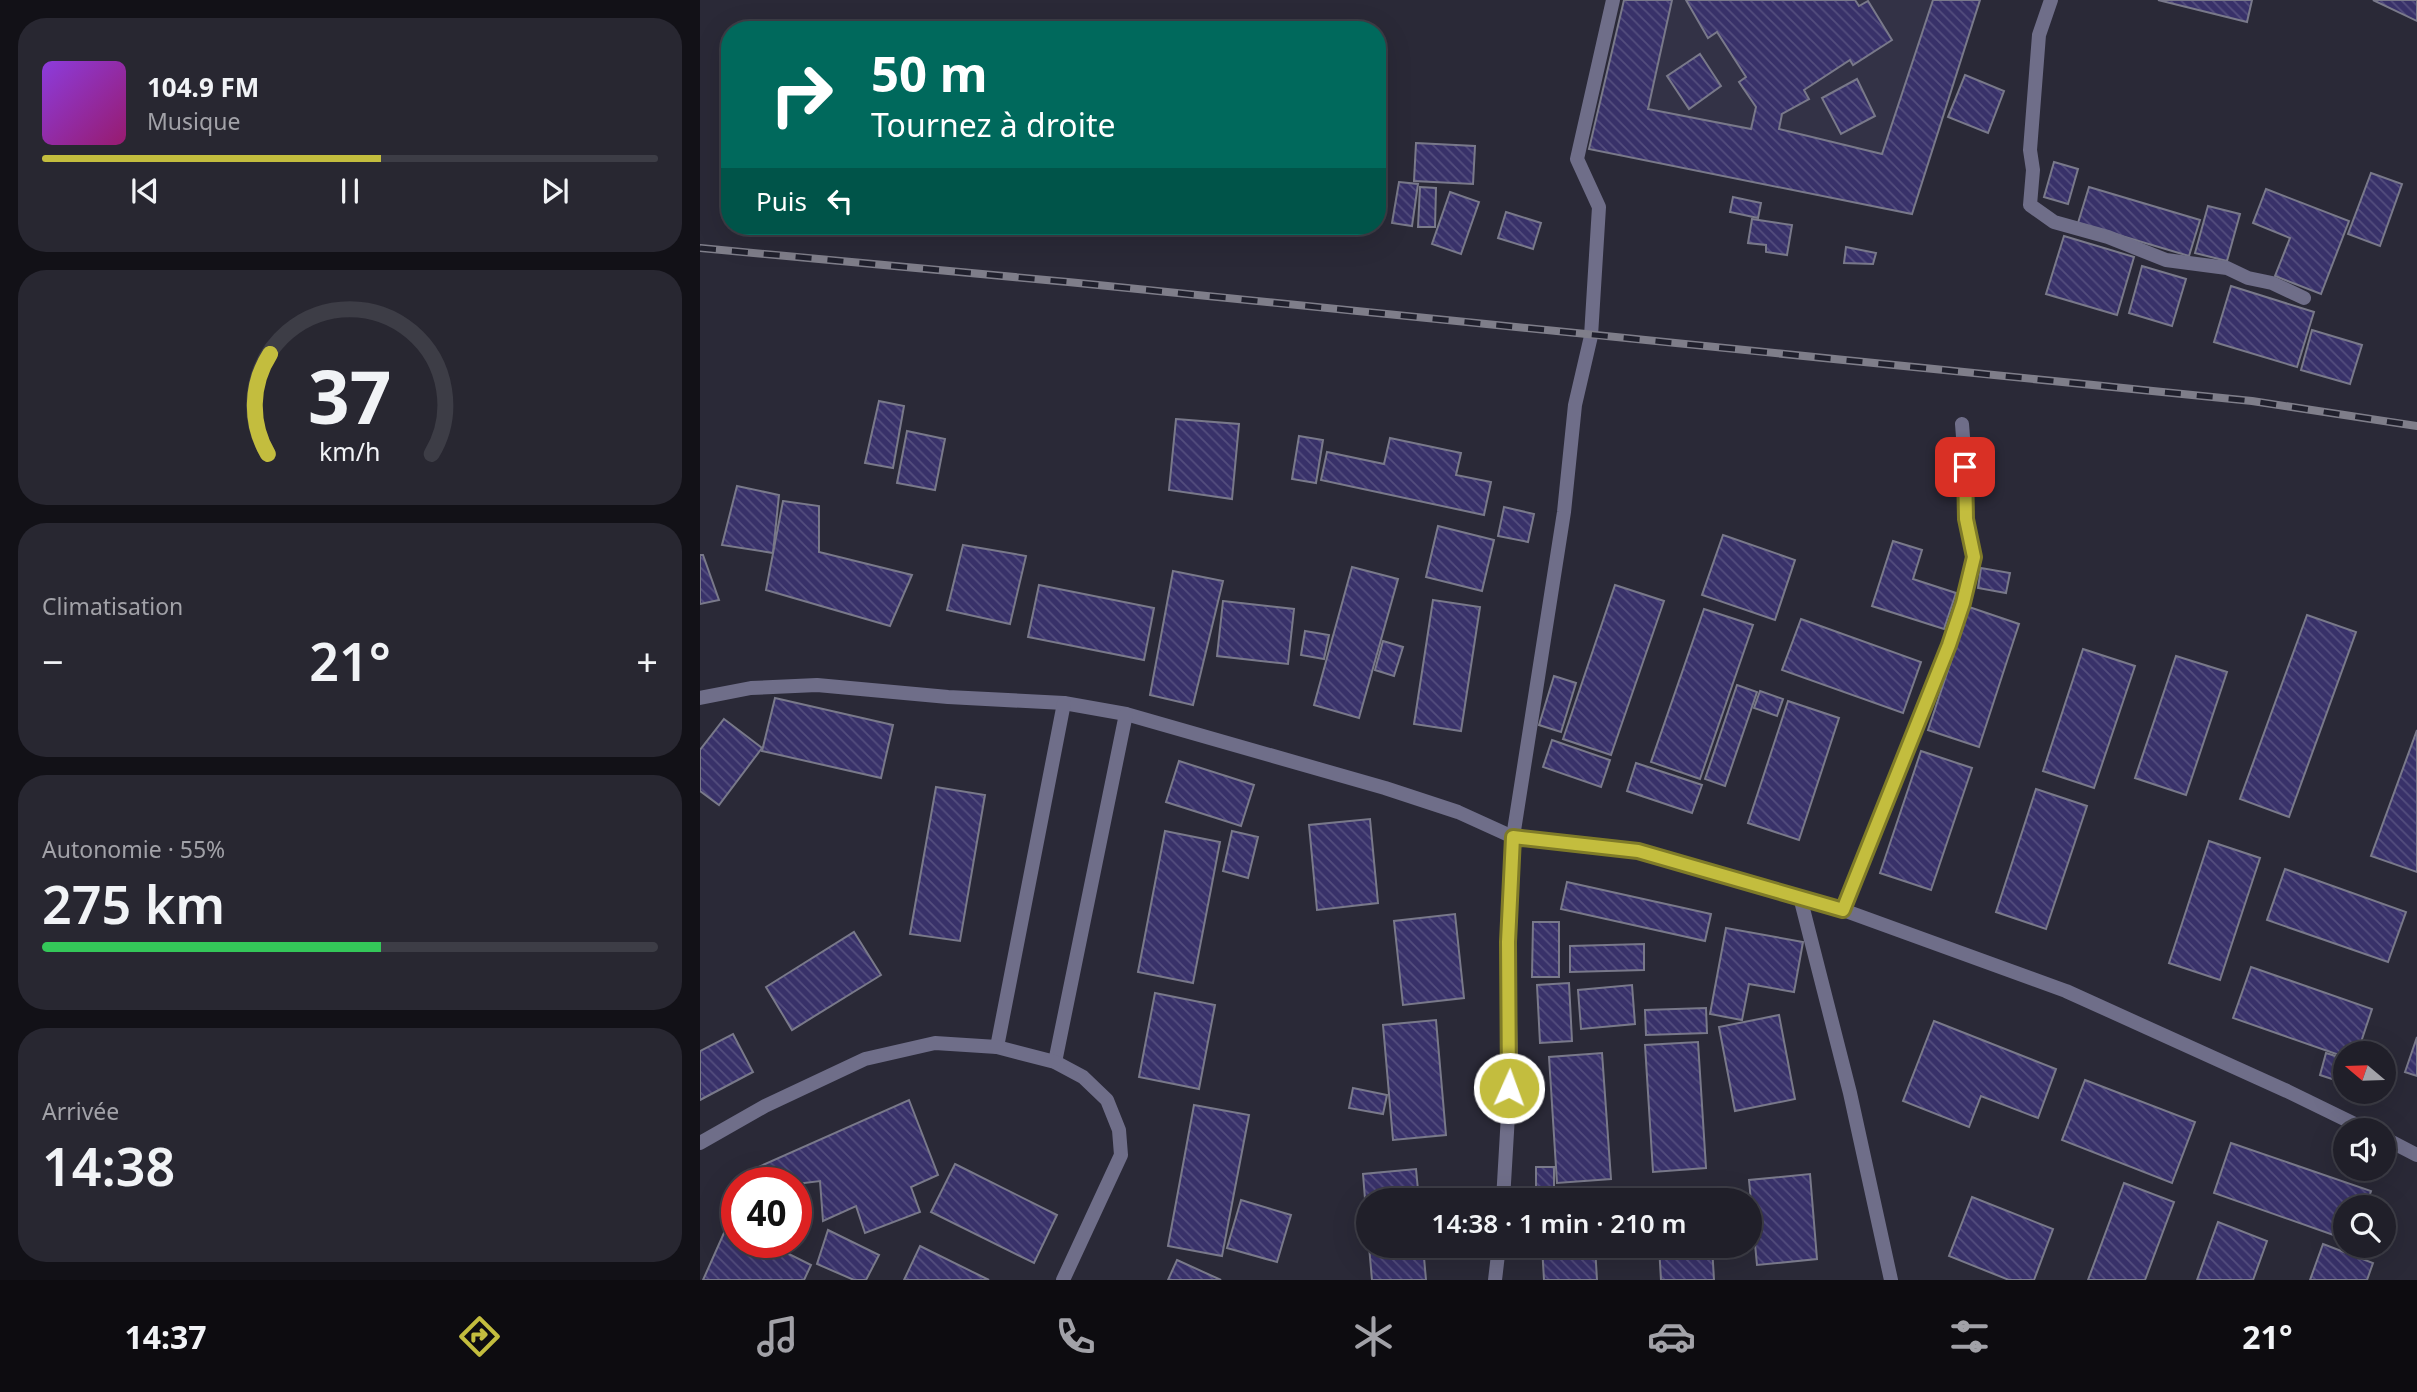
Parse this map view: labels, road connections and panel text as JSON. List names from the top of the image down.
{
  "north": "left",
  "page": {
    "turn": ["50 m", "Tournez à droite"],
    "song": ["104.9 FM", "Musique"],
    "then": "Puis",
    "tile": [
      "Climatisation",
      ["Autonomie · 55%", "275 km"],
      ["Arrivée", "14:38"]
    ],
    "heat": ["−", "21°", "+"],
    "limit": "40",
    "trip": "14:38 · 1 min · 210 m",
    "tabs": ["14:37", "21°"],
    "gauge": ["37", "km/h"]
  }
}
